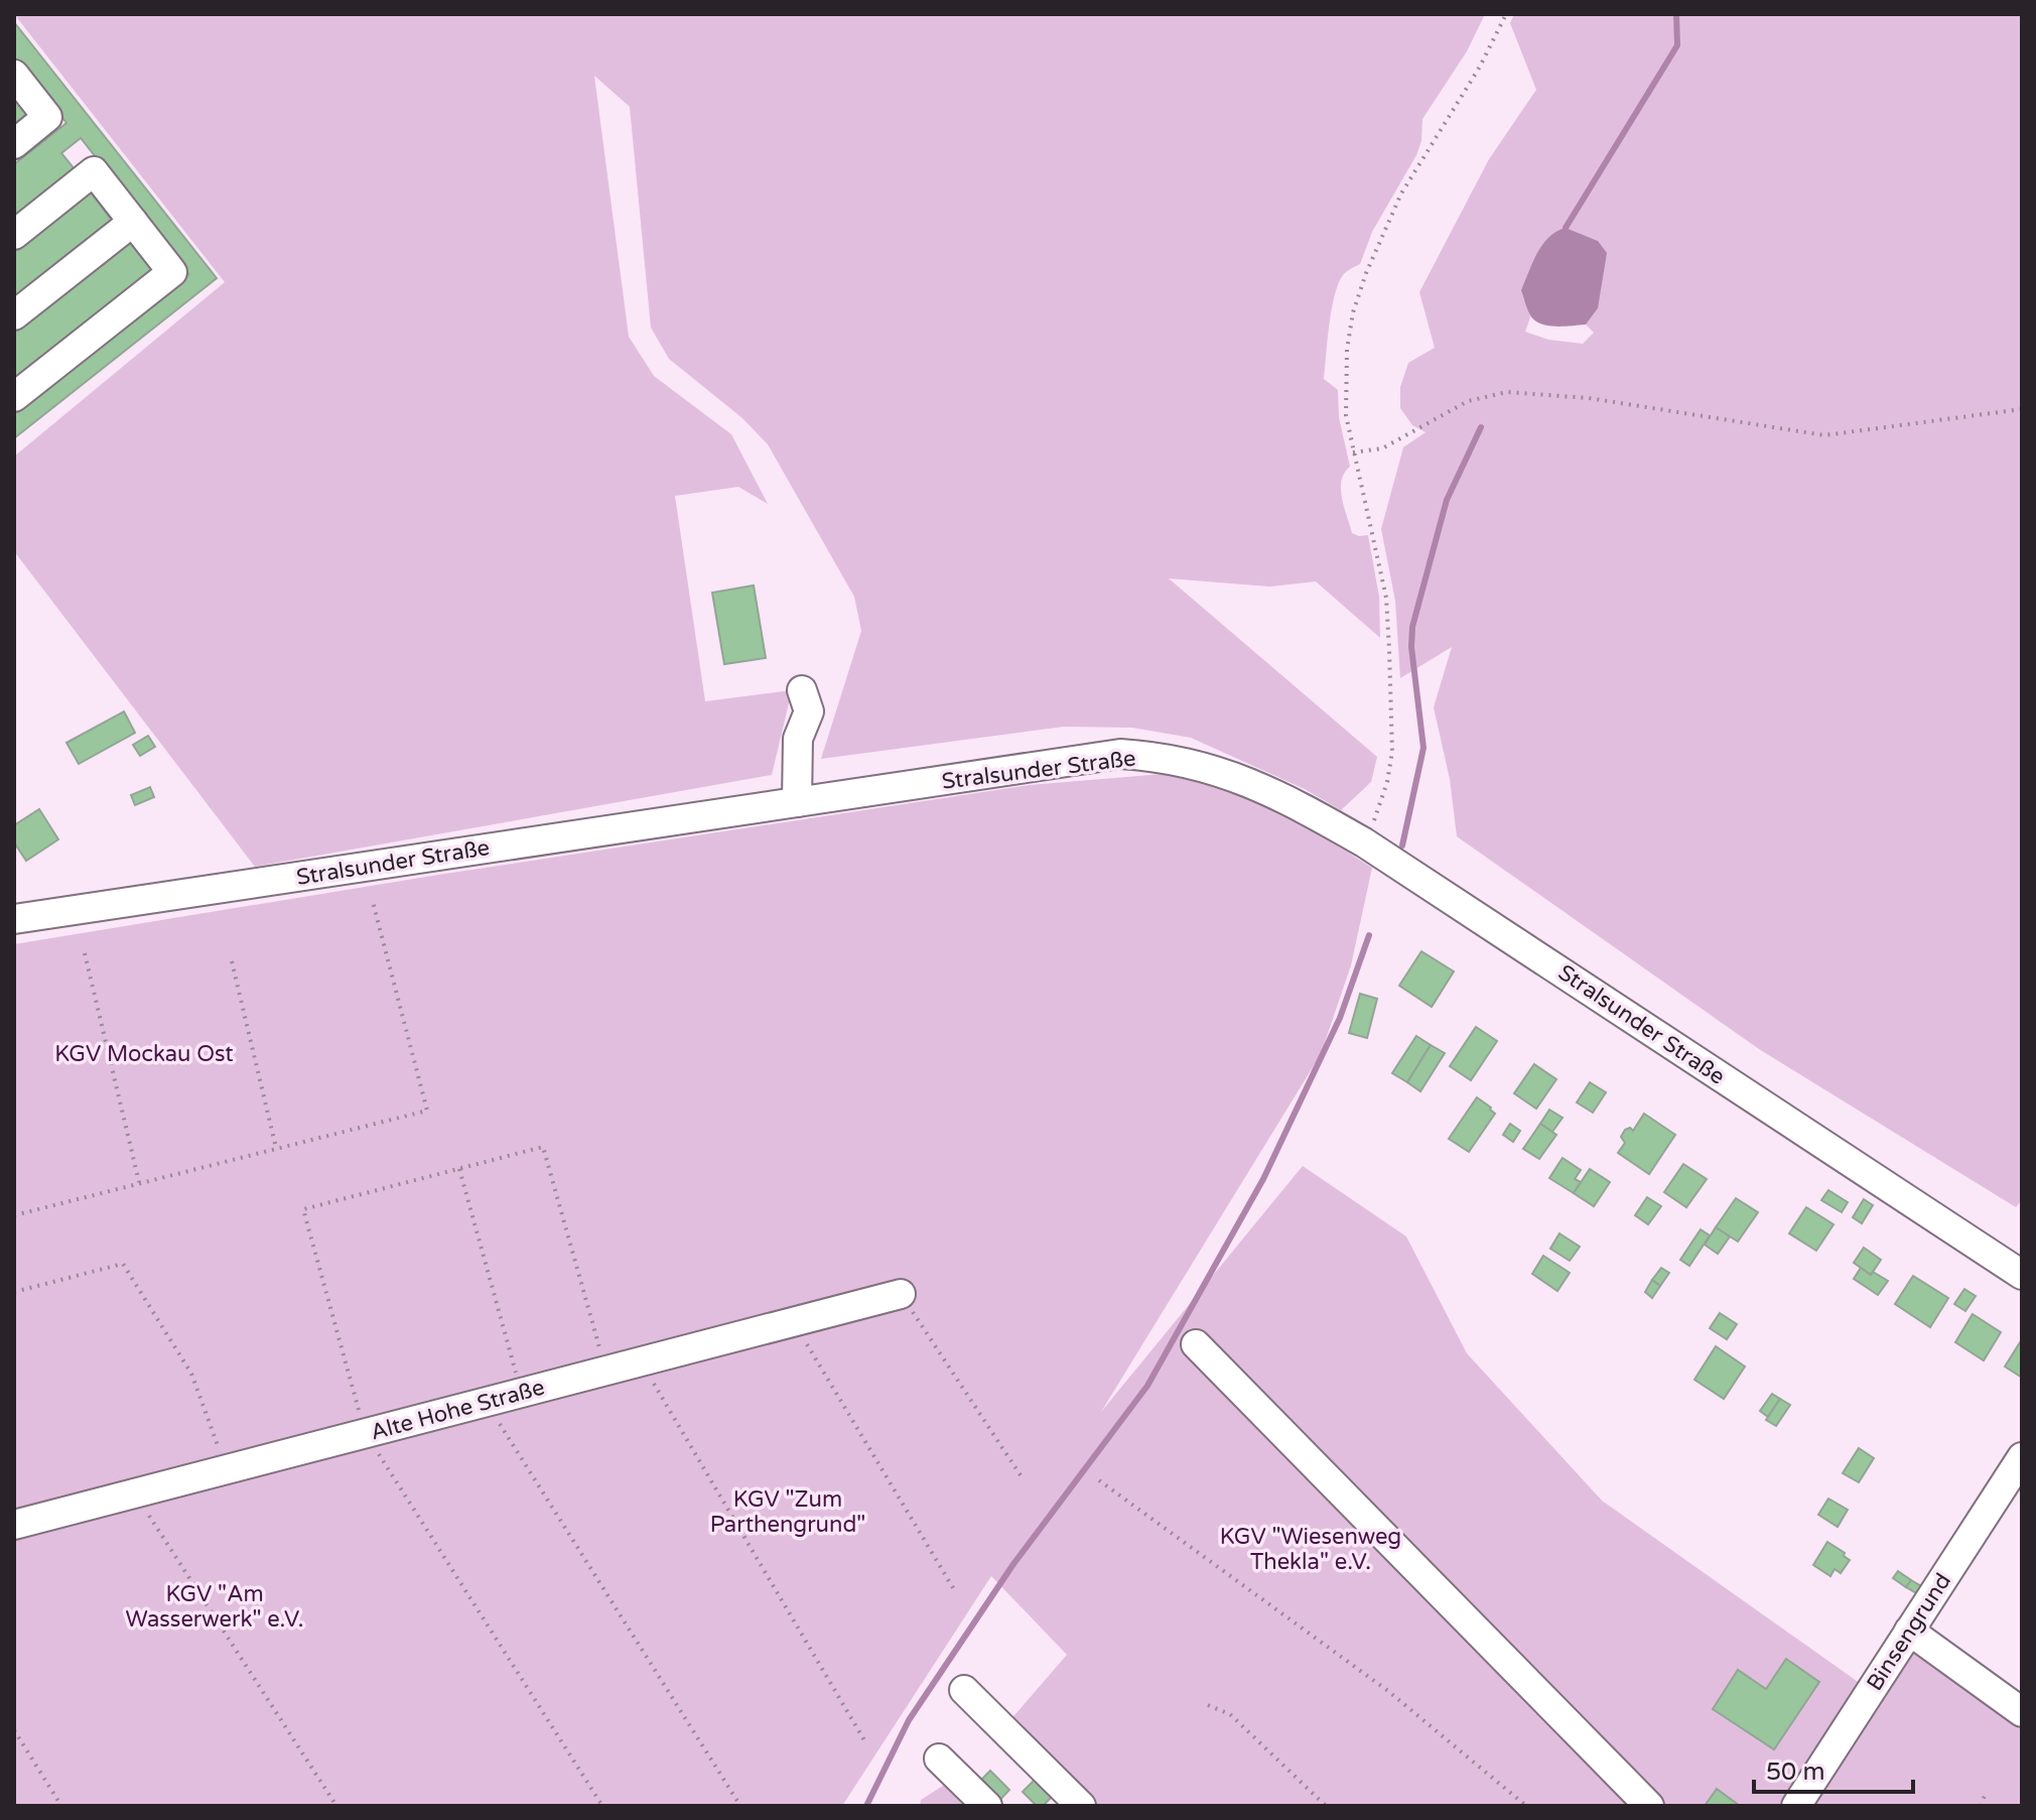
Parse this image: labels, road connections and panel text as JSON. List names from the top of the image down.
{
  "streets": {
    "street": ["Stralsunder Straße", "Alte Hohe Straße", "Binsengrund"]
  },
  "parks": [
    "KGV Mockau Ost",
    "KGV \"Zum Parthengrund\"",
    "KGV \"Wiesenweg Thekla\" e.V.",
    "KGV \"Am Wasserwerk\" e.V."
  ],
  "scale_bar": "50 m"
}
